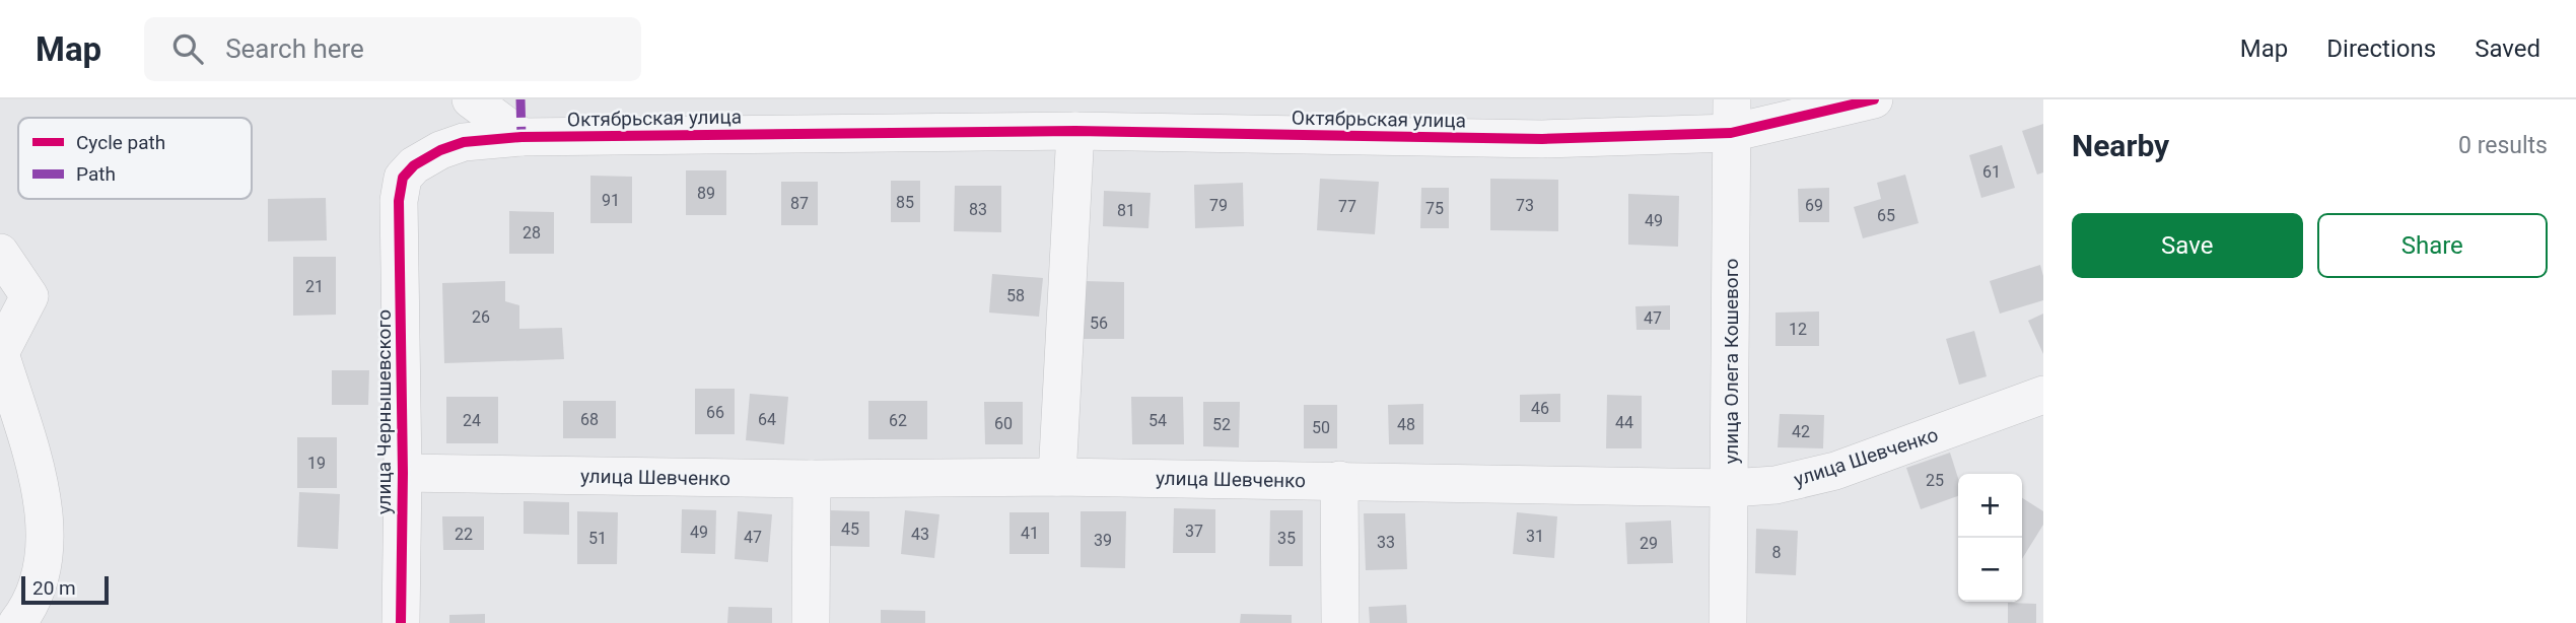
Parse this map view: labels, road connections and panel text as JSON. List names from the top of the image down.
{
  "streets": {
    "street": [
      "Октябрьская улица",
      "улица Олега Кошевого",
      "улица Чернышевского",
      "улица Шевченко"
    ]
  },
  "crossings": [
    ["Октябрьская улица", "улица Олега Кошевого"],
    ["Октябрьская улица", "улица Чернышевского"],
    ["улица Олега Кошевого", "улица Шевченко"],
    ["улица Чернышевского", "улица Шевченко"]
  ],
  "house_numbers": [
    "61",
    "89",
    "91",
    "85",
    "87",
    "79",
    "73",
    "69",
    "77",
    "75",
    "83",
    "81",
    "65",
    "49",
    "28",
    "21",
    "58",
    "26",
    "47",
    "56",
    "12",
    "46",
    "66",
    "68",
    "64",
    "24",
    "62",
    "54",
    "44",
    "60",
    "52",
    "48",
    "50",
    "42",
    "19",
    "25",
    "45",
    "37",
    "49",
    "41",
    "22",
    "43",
    "31",
    "47",
    "51",
    "35",
    "39",
    "33",
    "29",
    "8"
  ],
  "legend": ["Cycle path", "Path"],
  "scale_bar": "20 m",
  "page": {
    "header": "Map",
    "search": "Search here",
    "nav": ["Map", "Directions", "Saved"],
    "heading": ["Nearby", "0 results"],
    "buttons": ["Save", "Share"],
    "map_buttons": ["+", "−"],
    "scale": "20 m"
  }
}
